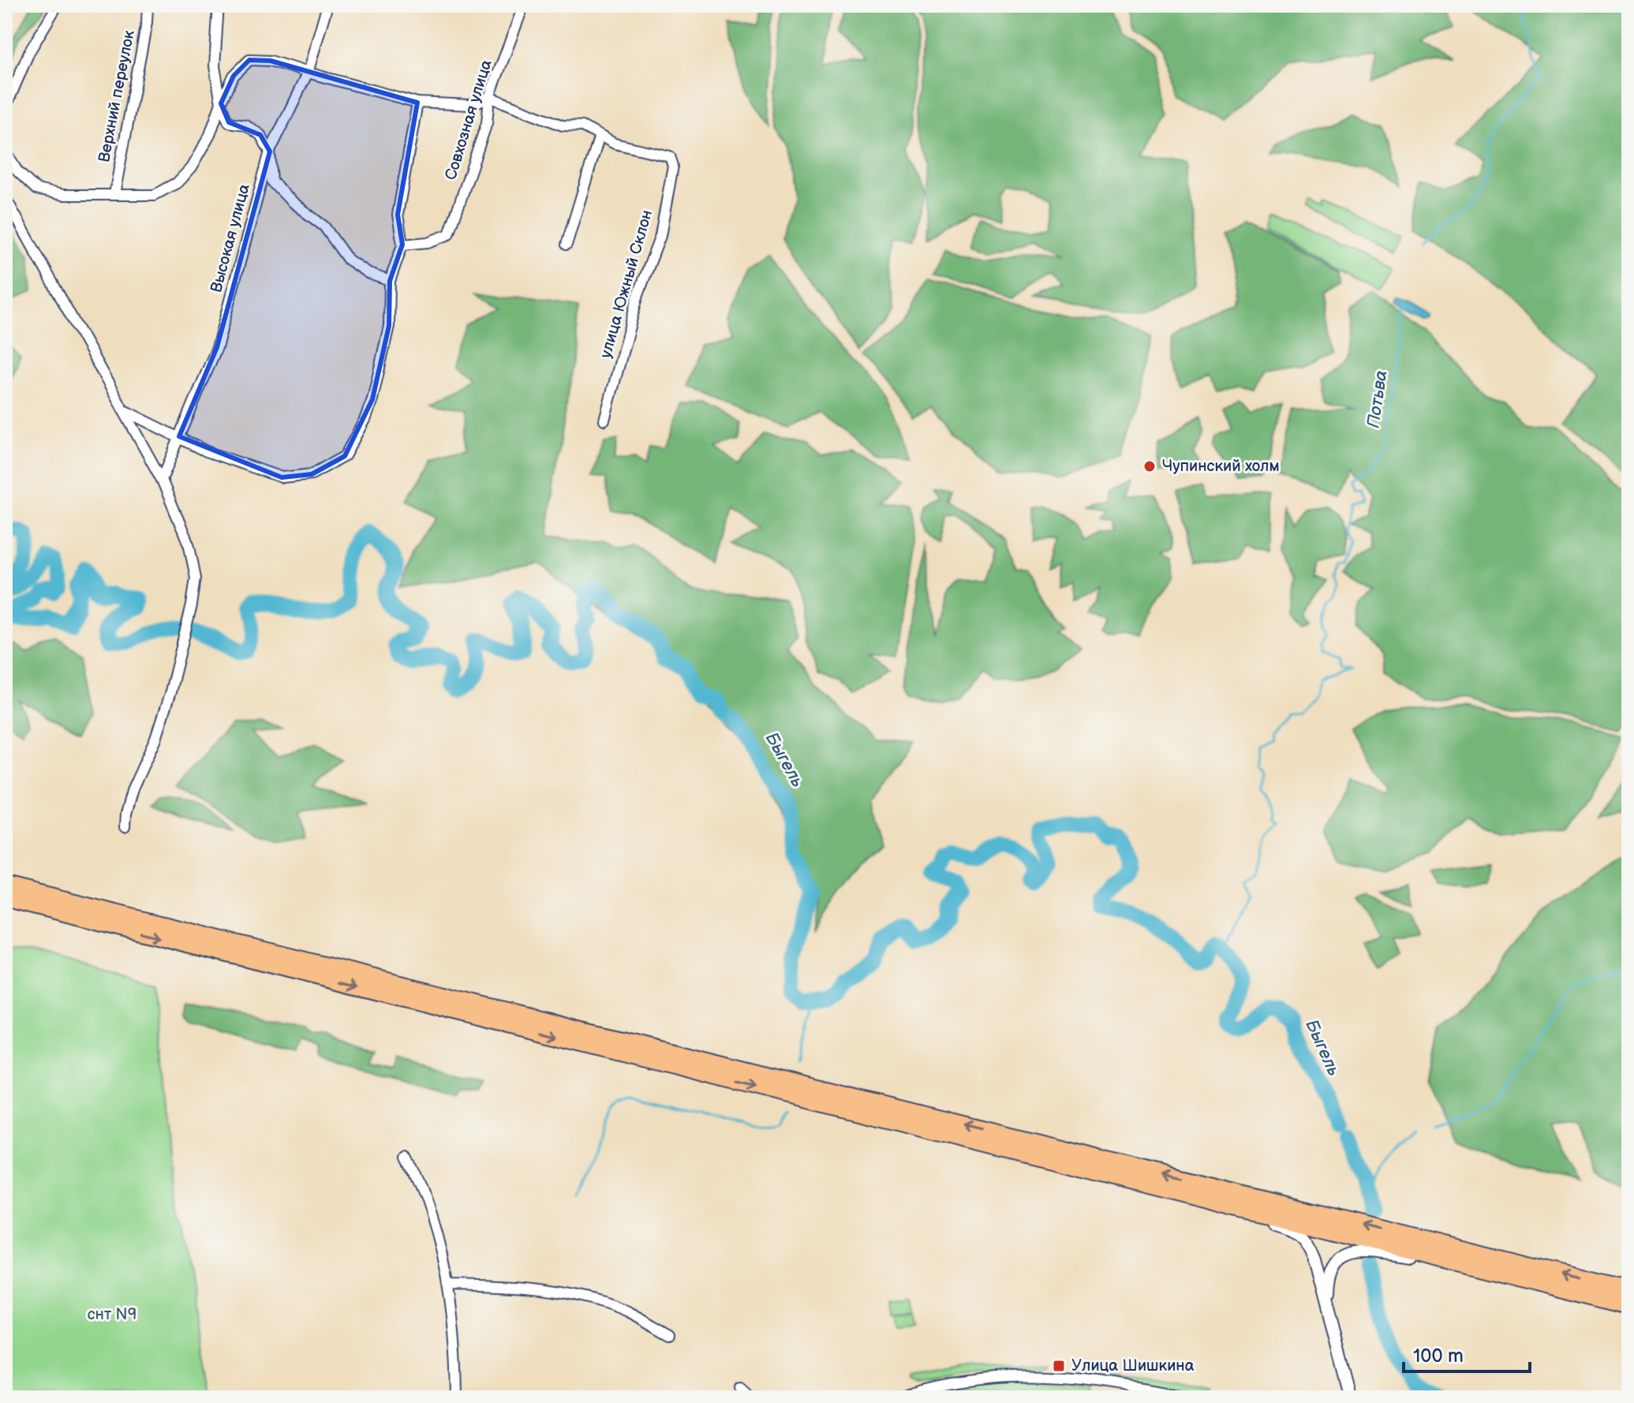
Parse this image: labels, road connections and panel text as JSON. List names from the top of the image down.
{
  "streets": {
    "street": [
      "Верхний переулок",
      "Совхозная улица",
      "Высокая улица",
      "улица Южный Склон"
    ]
  },
  "water": ["Потьва", "Быгель"],
  "parks": ["снт N9"],
  "places": {
    "other": ["Чупинский холм"],
    "transit": ["Улица Шишкина"]
  },
  "scale_bar": "100 m"
}
